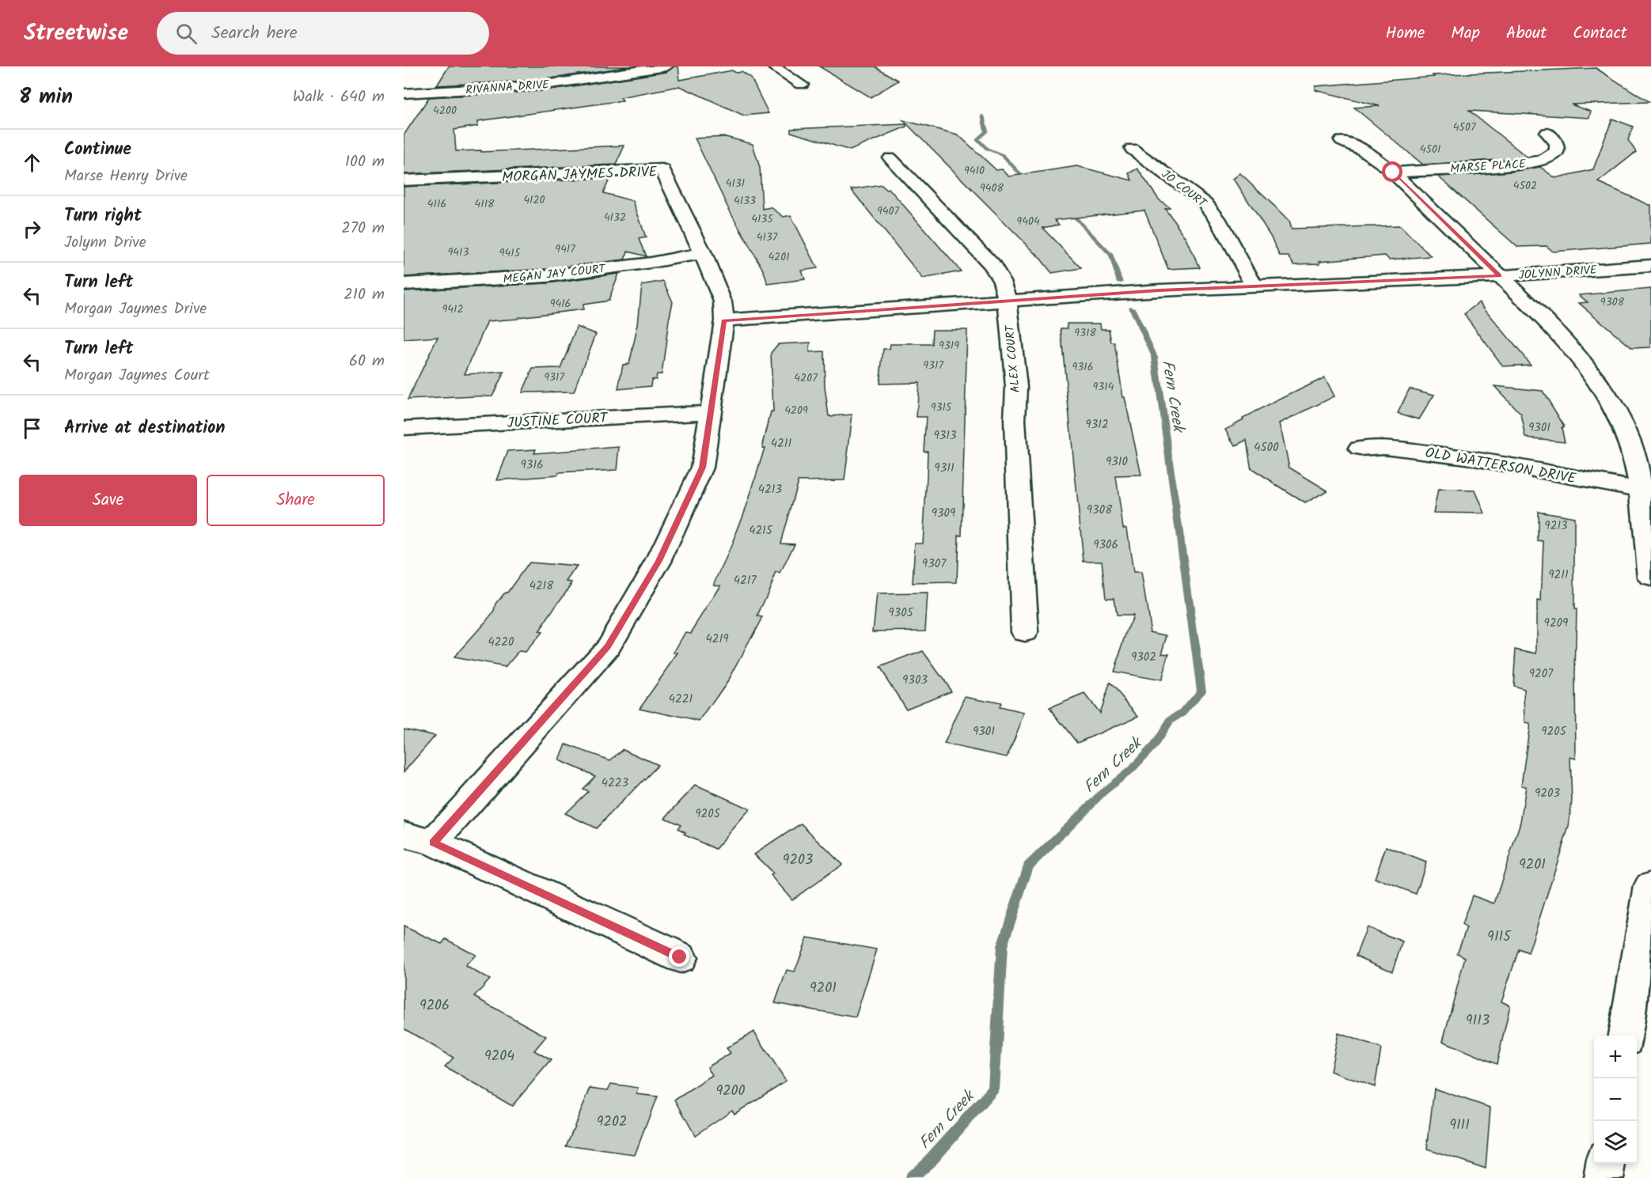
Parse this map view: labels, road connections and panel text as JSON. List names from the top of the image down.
{
  "streets": {
    "street": [
      "RIVANNA DRIVE",
      "MARSE PLACE",
      "MORGAN JAYMES DRIVE",
      "JO COURT",
      "JOLYNN DRIVE",
      "MEGAN JAY COURT",
      "ALEX COURT",
      "JUSTINE COURT",
      "OLD WATTERSON DRIVE"
    ]
  },
  "crossings": [
    ["MORGAN JAYMES DRIVE", "JOLYNN DRIVE"],
    ["MORGAN JAYMES DRIVE", "MEGAN JAY COURT"],
    ["MORGAN JAYMES DRIVE", "JUSTINE COURT"],
    ["JO COURT", "JOLYNN DRIVE"],
    ["JOLYNN DRIVE", "ALEX COURT"]
  ],
  "water": ["Fern Creek"],
  "house_numbers": [
    "4200",
    "4507",
    "4501",
    "9410",
    "4131",
    "4502",
    "9408",
    "4120",
    "4133",
    "4116",
    "4118",
    "9407",
    "4132",
    "4135",
    "9404",
    "4137",
    "9417",
    "9413",
    "9415",
    "4201",
    "9308",
    "9416",
    "9412",
    "9318",
    "9319",
    "9317",
    "9316",
    "9317",
    "4207",
    "9314",
    "9315",
    "4209",
    "9312",
    "9301",
    "9313",
    "4211",
    "4500",
    "9310",
    "9316",
    "9311",
    "4213",
    "9308",
    "9309",
    "9213",
    "4215",
    "9306",
    "9307",
    "9211",
    "4217",
    "4218",
    "9305",
    "9209",
    "4219",
    "4220",
    "9302",
    "9207",
    "9303",
    "4221",
    "9301",
    "9205",
    "4223",
    "9203",
    "9205",
    "9203",
    "9201",
    "9115",
    "9201",
    "9206",
    "9113",
    "9204",
    "9200",
    "9202",
    "9111"
  ],
  "page": {
    "header": "Streetwise",
    "search": "Search here",
    "nav": [
      "Home",
      "Map",
      "About",
      "Contact"
    ],
    "heading": ["8 min", "Walk · 640 m"],
    "list": [
      ["Continue", "Marse Henry Drive", "100 m"],
      ["Turn right", "Jolynn Drive", "270 m"],
      ["Turn left", "Morgan Jaymes Drive", "210 m"],
      ["Turn left", "Morgan Jaymes Court", "60 m"],
      "Arrive at destination"
    ],
    "buttons": ["Save", "Share"],
    "map_buttons": ["+", "−"]
  }
}
